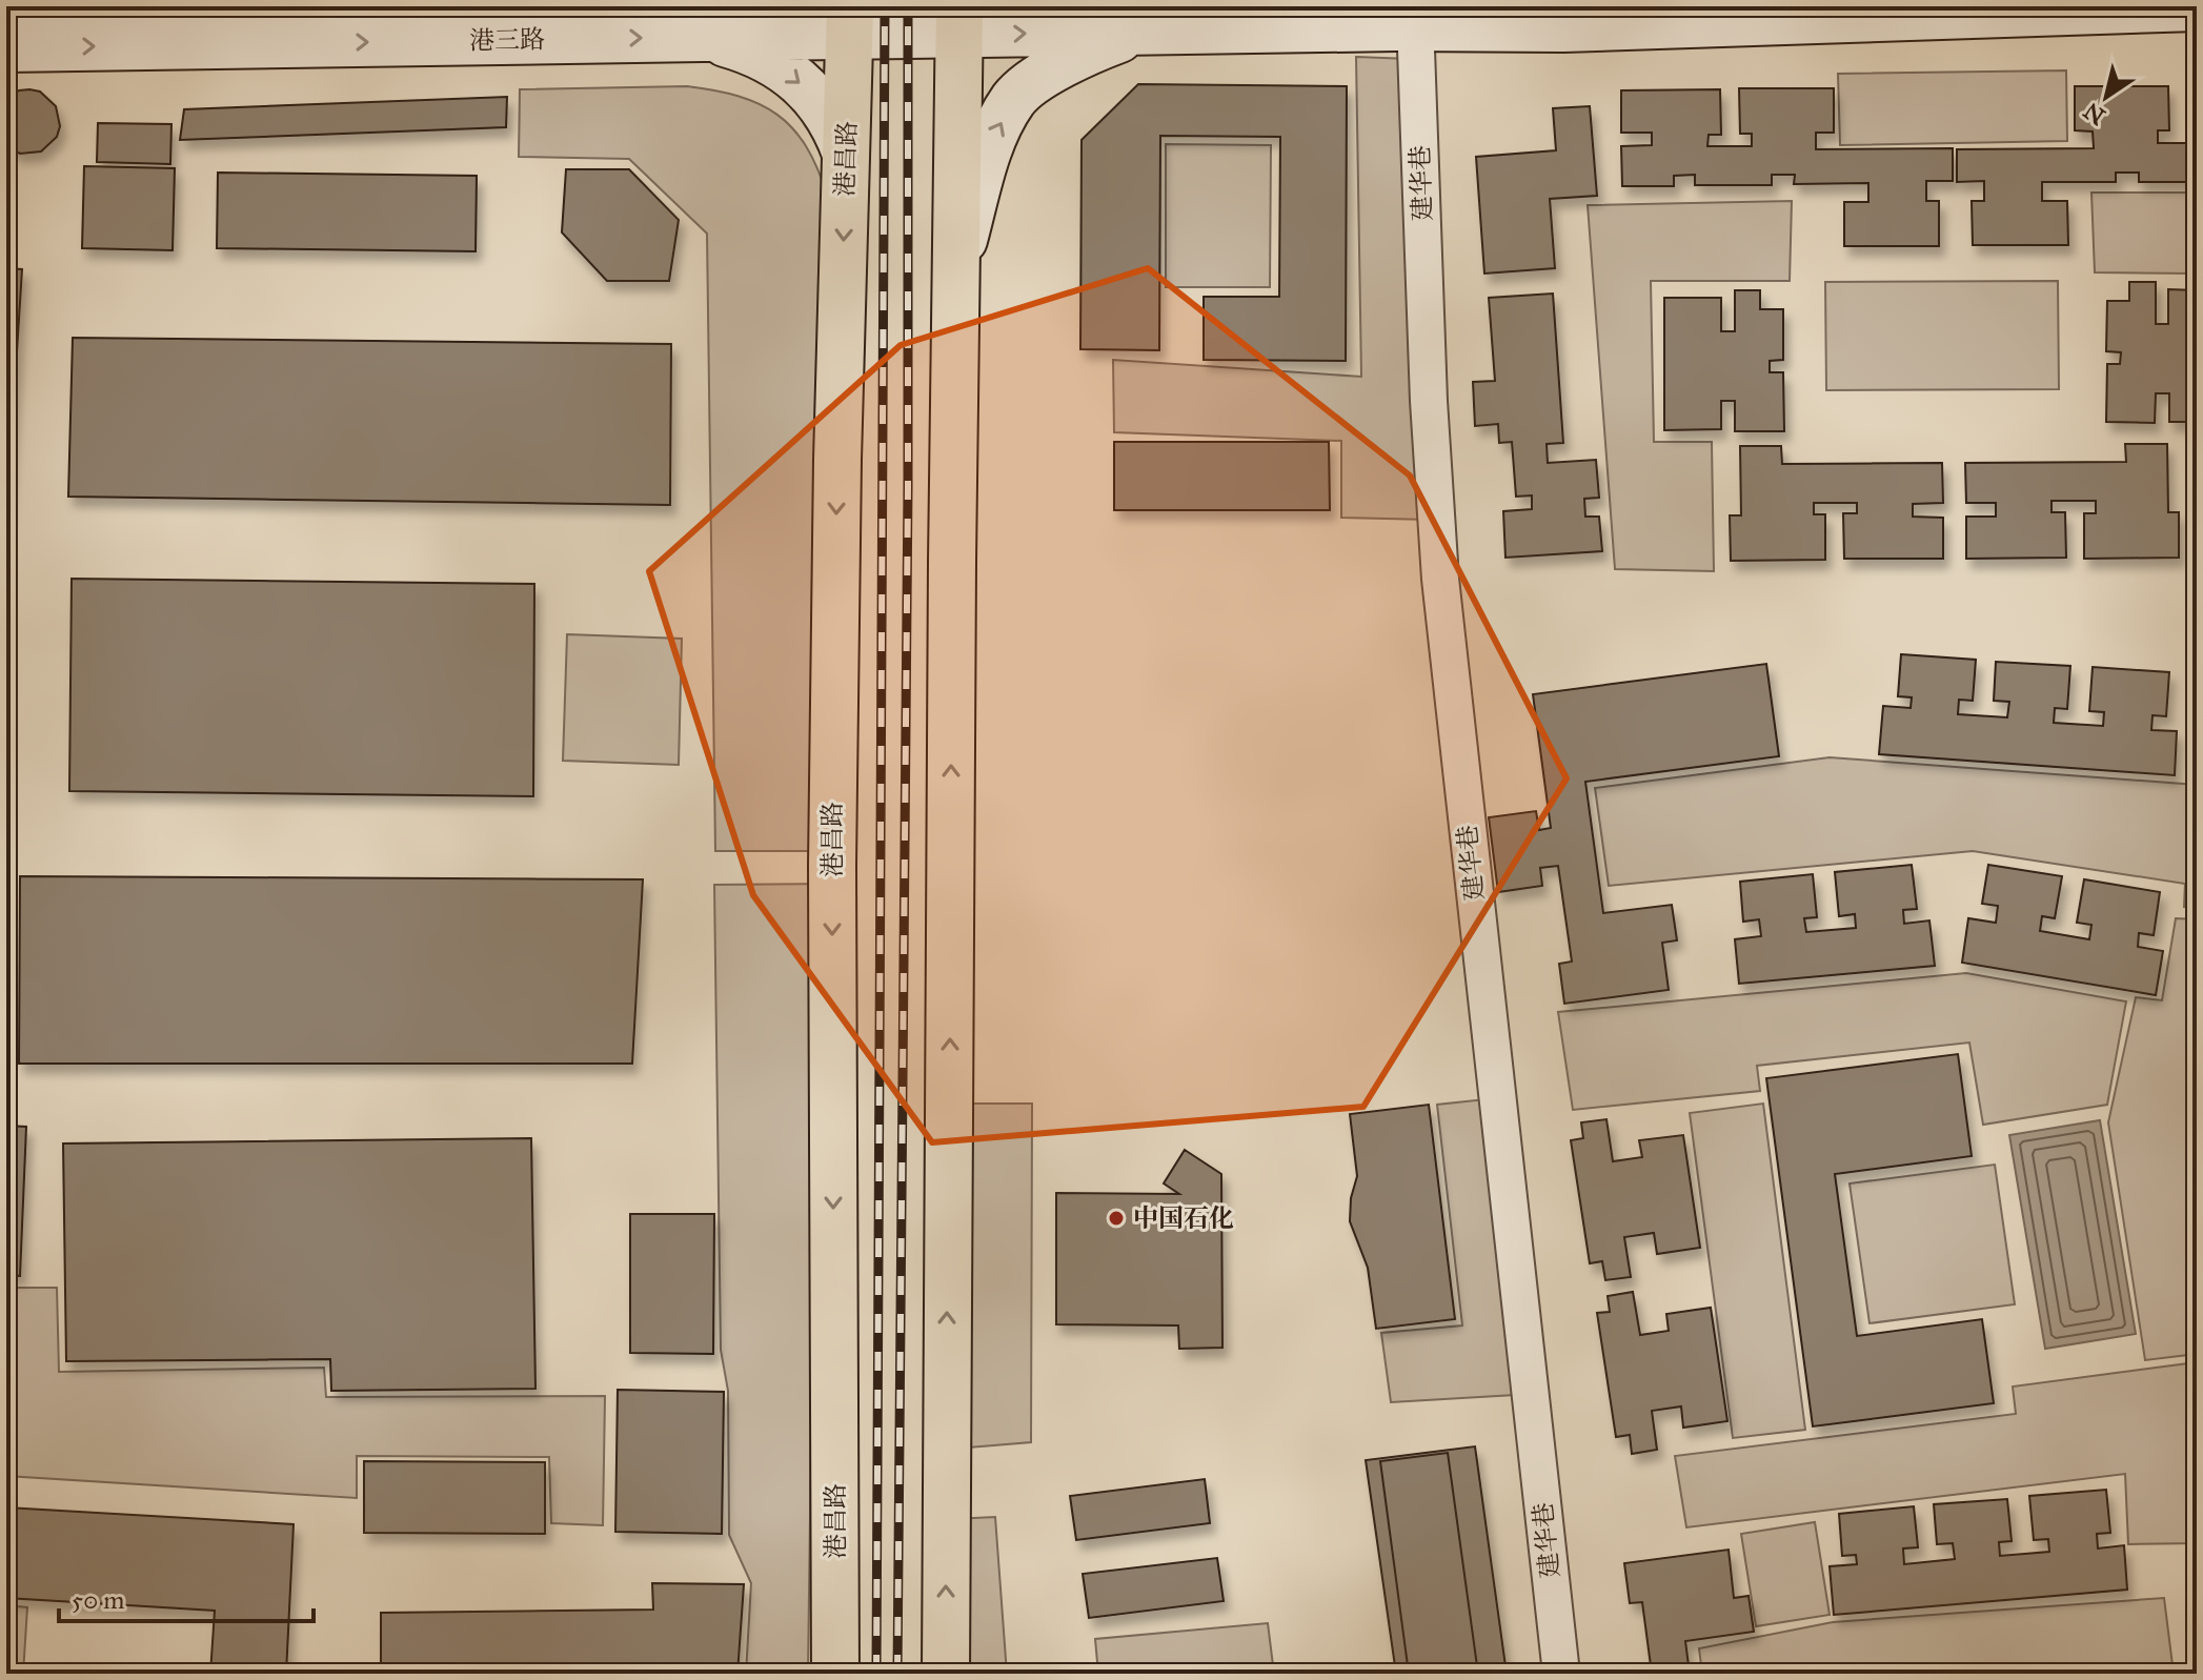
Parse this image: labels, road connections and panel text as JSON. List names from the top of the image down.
{
  "streets": {
    "main road": ["港三路", "港昌路"],
    "street": ["建华巷"]
  },
  "crossings": [
    ["港三路", "港昌路"]
  ],
  "places": ["中国石化"],
  "scale_bar": "50 m",
  "north": "bottom left"
}
